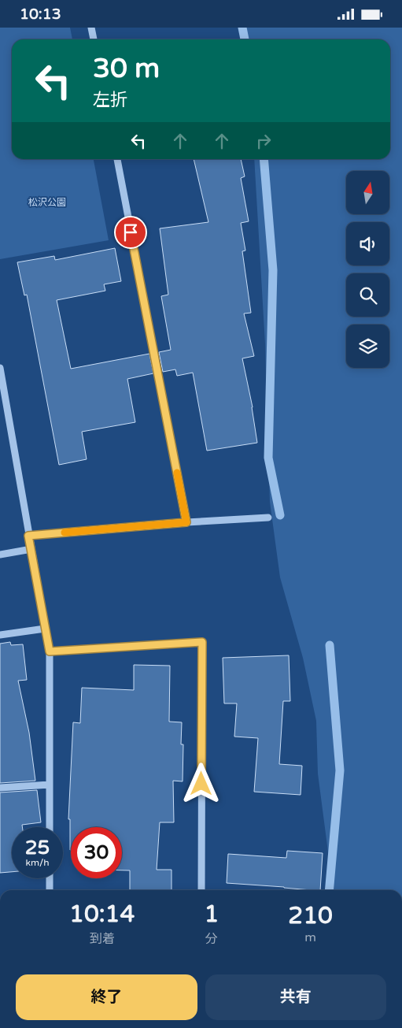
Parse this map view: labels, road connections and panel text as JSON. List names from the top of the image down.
{
  "parks": ["松沢公園"],
  "north": "top",
  "page": {
    "status": "10:13",
    "turn": ["30 m", "左折"],
    "speed": "25 km/h",
    "limit": "30",
    "eta": [
      "10:14",
      "到着",
      "1",
      "分",
      "210",
      "m"
    ],
    "buttons": ["終了", "共有"]
  }
}
